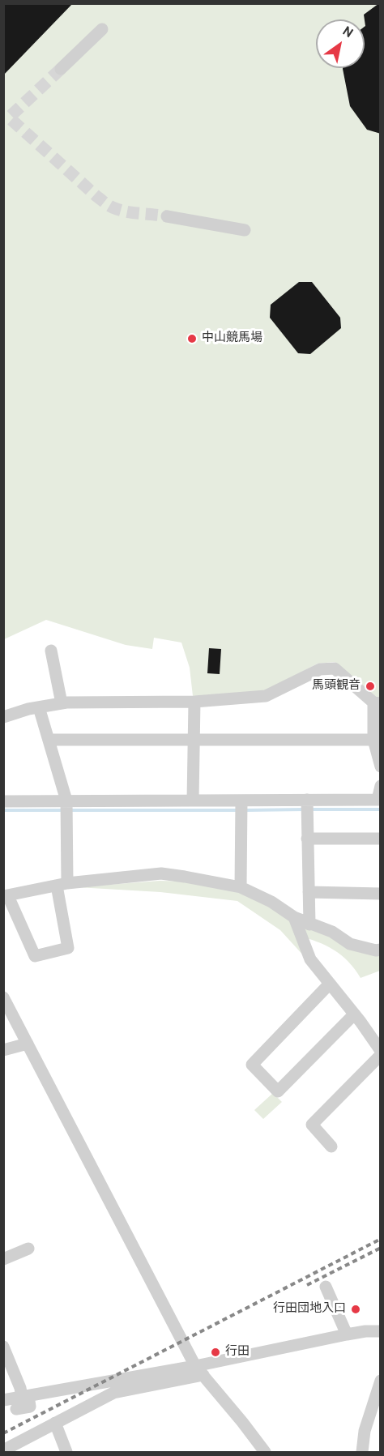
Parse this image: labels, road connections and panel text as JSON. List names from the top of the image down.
{
  "places": [
    "中山競馬場",
    "馬頭観音",
    "行田団地入口",
    "行田"
  ],
  "north": "top right"
}
